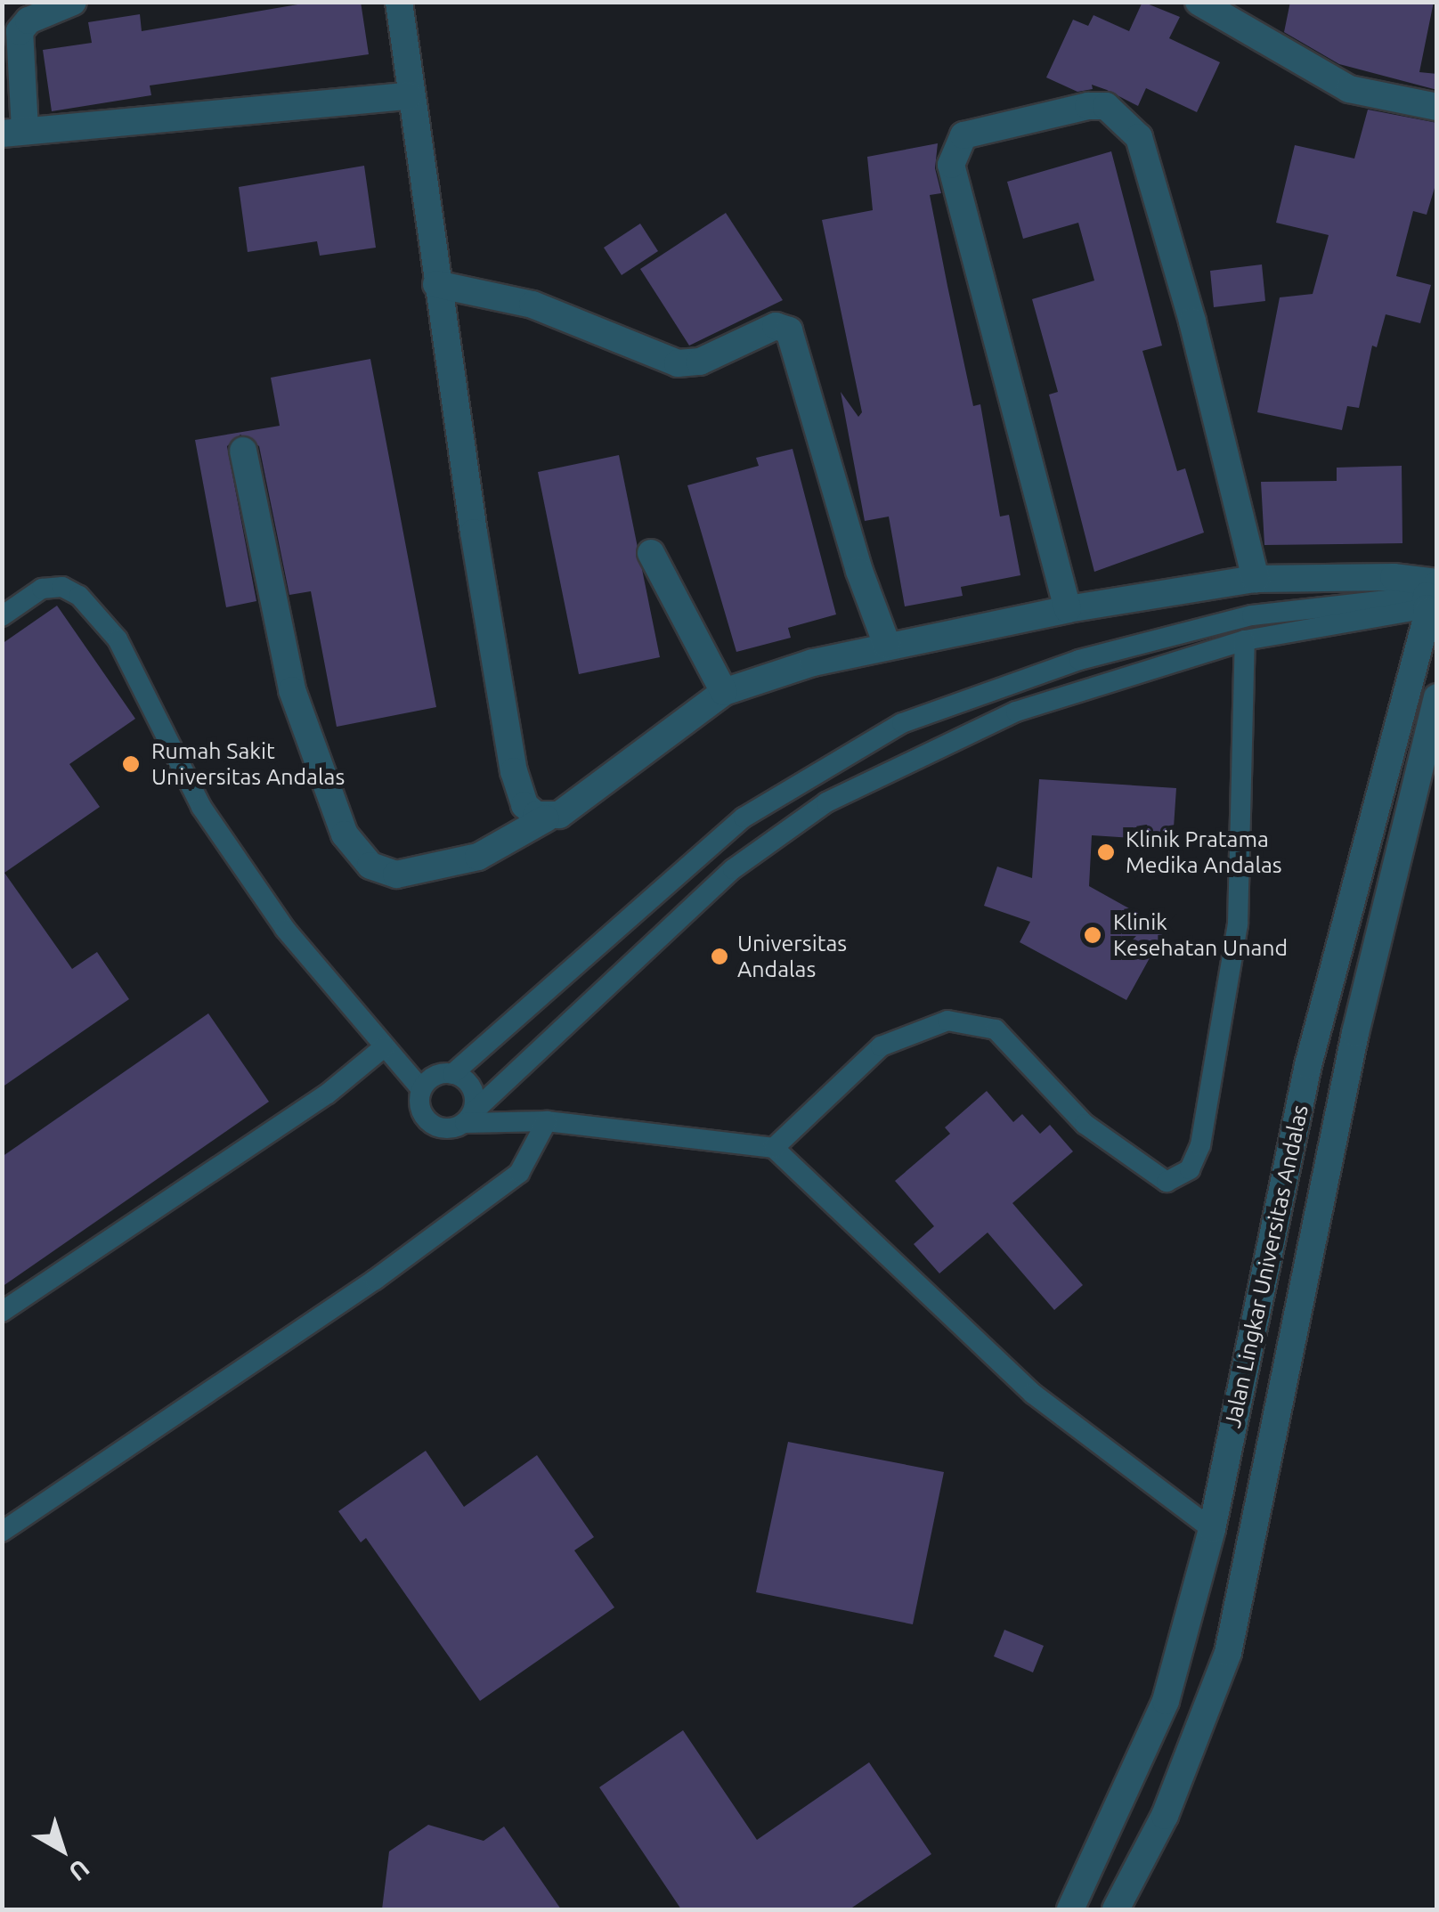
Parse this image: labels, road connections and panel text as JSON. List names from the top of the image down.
{
  "streets": {
    "street": ["Jalan Lingkar Universitas Andalas"]
  },
  "places": [
    "Rumah Sakit Universitas Andalas",
    "Klinik Pratama Medika Andalas",
    "Klinik Kesehatan Unand",
    "Universitas Andalas"
  ],
  "north": "bottom right"
}
